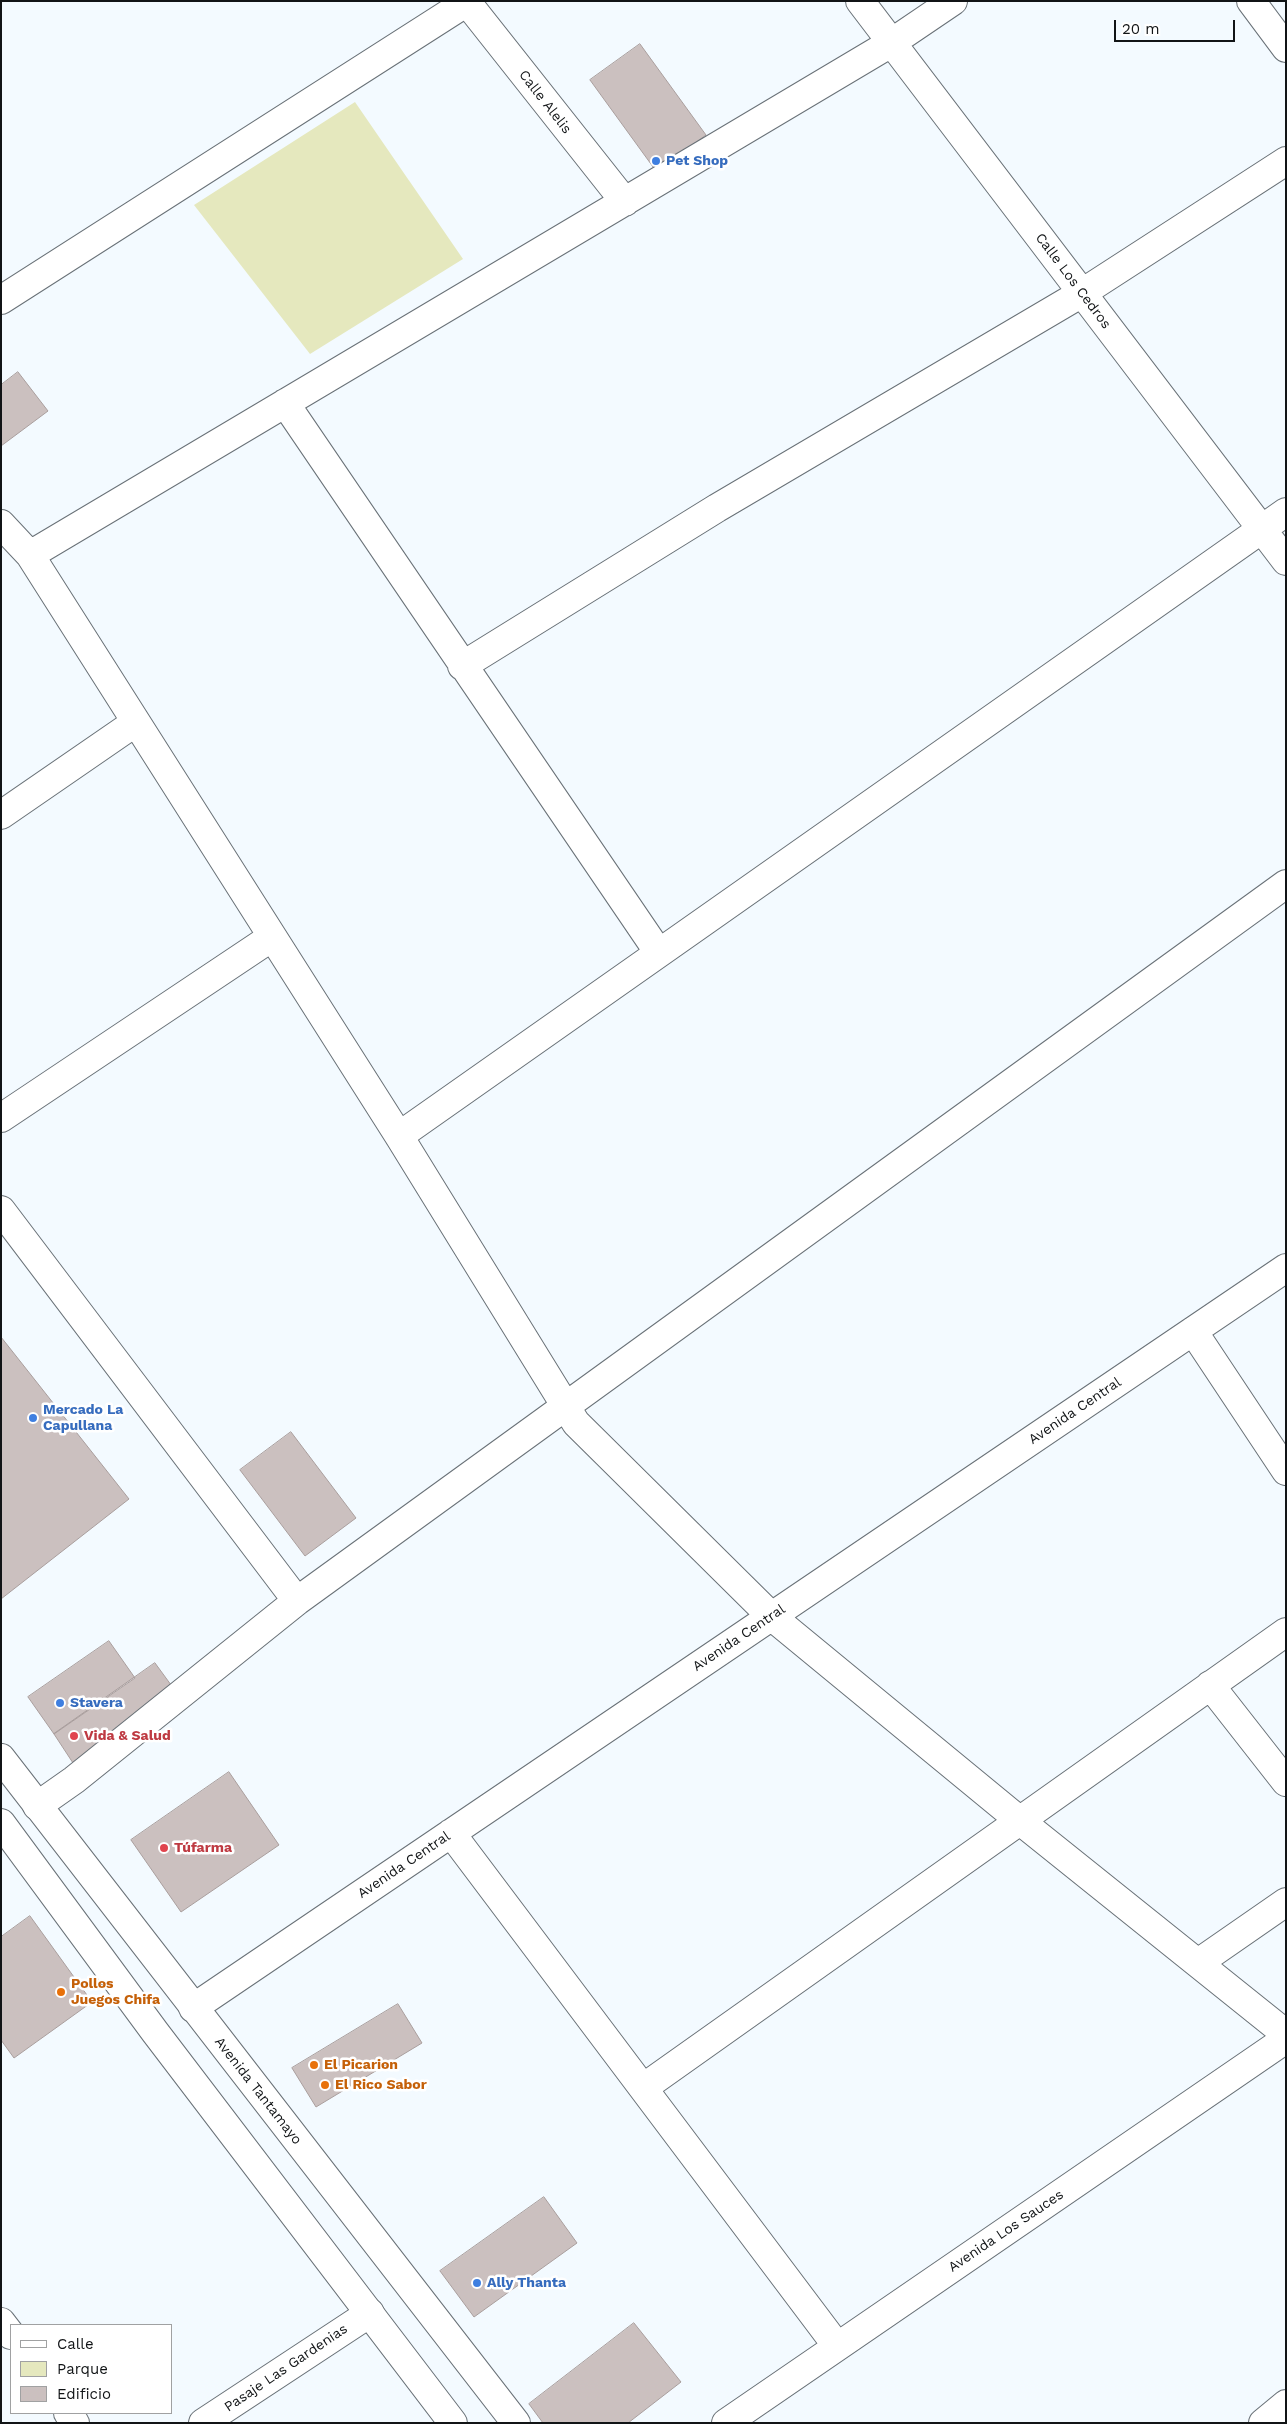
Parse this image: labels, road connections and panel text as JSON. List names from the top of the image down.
{
  "streets": {
    "street": [
      "Calle Alelis",
      "Calle Los Cedros",
      "Avenida Central",
      "Avenida Tantamayo",
      "Avenida Los Sauces",
      "Pasaje Las Gardenias"
    ]
  },
  "crossings": [
    ["Avenida Central", "Avenida Tantamayo"]
  ],
  "places": [
    "Pet Shop",
    "Mercado La Capullana",
    "Stavera",
    "Vida & Salud",
    "Túfarma",
    "Pollos Juegos Chifa",
    "El Picarion",
    "El Rico Sabor",
    "Ally Thanta"
  ],
  "legend": ["Calle", "Parque", "Edificio"],
  "scale_bar": "20 m"
}
